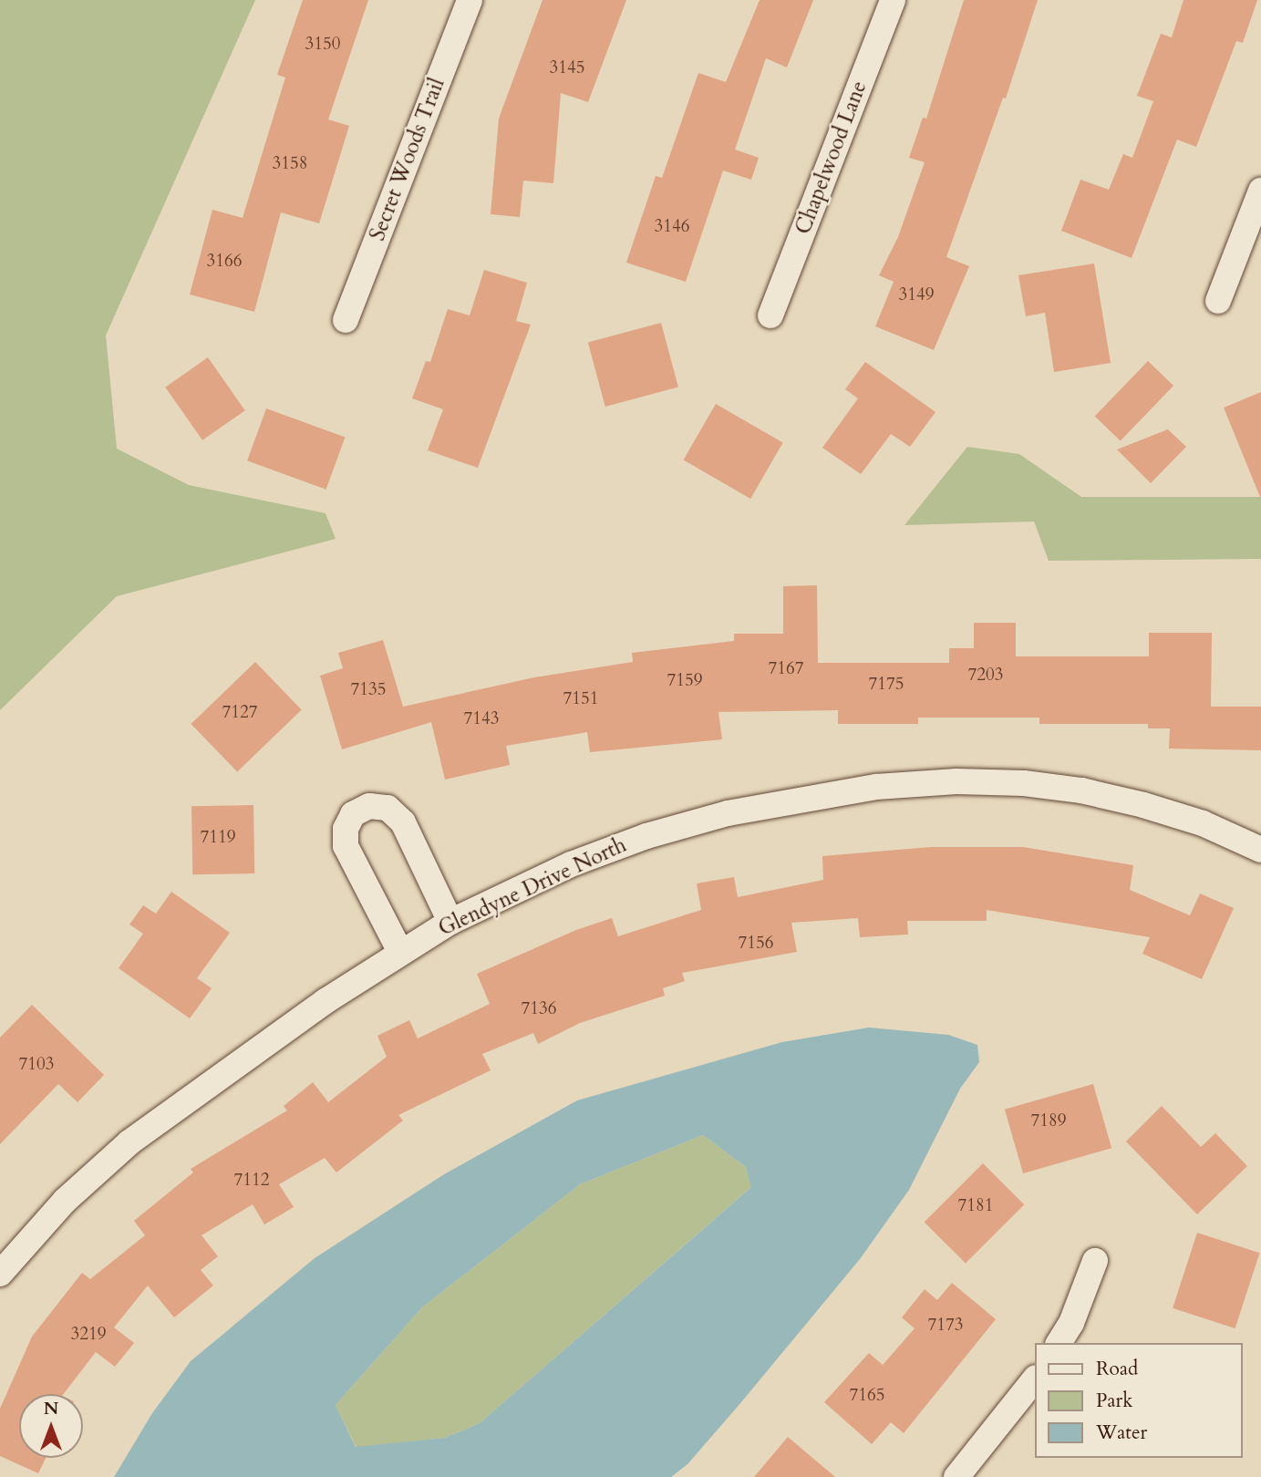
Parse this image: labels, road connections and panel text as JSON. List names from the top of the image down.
{
  "streets": {
    "street": ["Chapelwood Lane", "Secret Woods Trail", "Glendyne Drive North"]
  },
  "house_numbers": [
    "3150",
    "3145",
    "3158",
    "3146",
    "3166",
    "3149",
    "7167",
    "7203",
    "7159",
    "7175",
    "7135",
    "7151",
    "7127",
    "7143",
    "7119",
    "7156",
    "7136",
    "7103",
    "7189",
    "7112",
    "7181",
    "7173",
    "3219",
    "7165"
  ],
  "legend": ["Road", "Park", "Water"],
  "north": "top"
}
